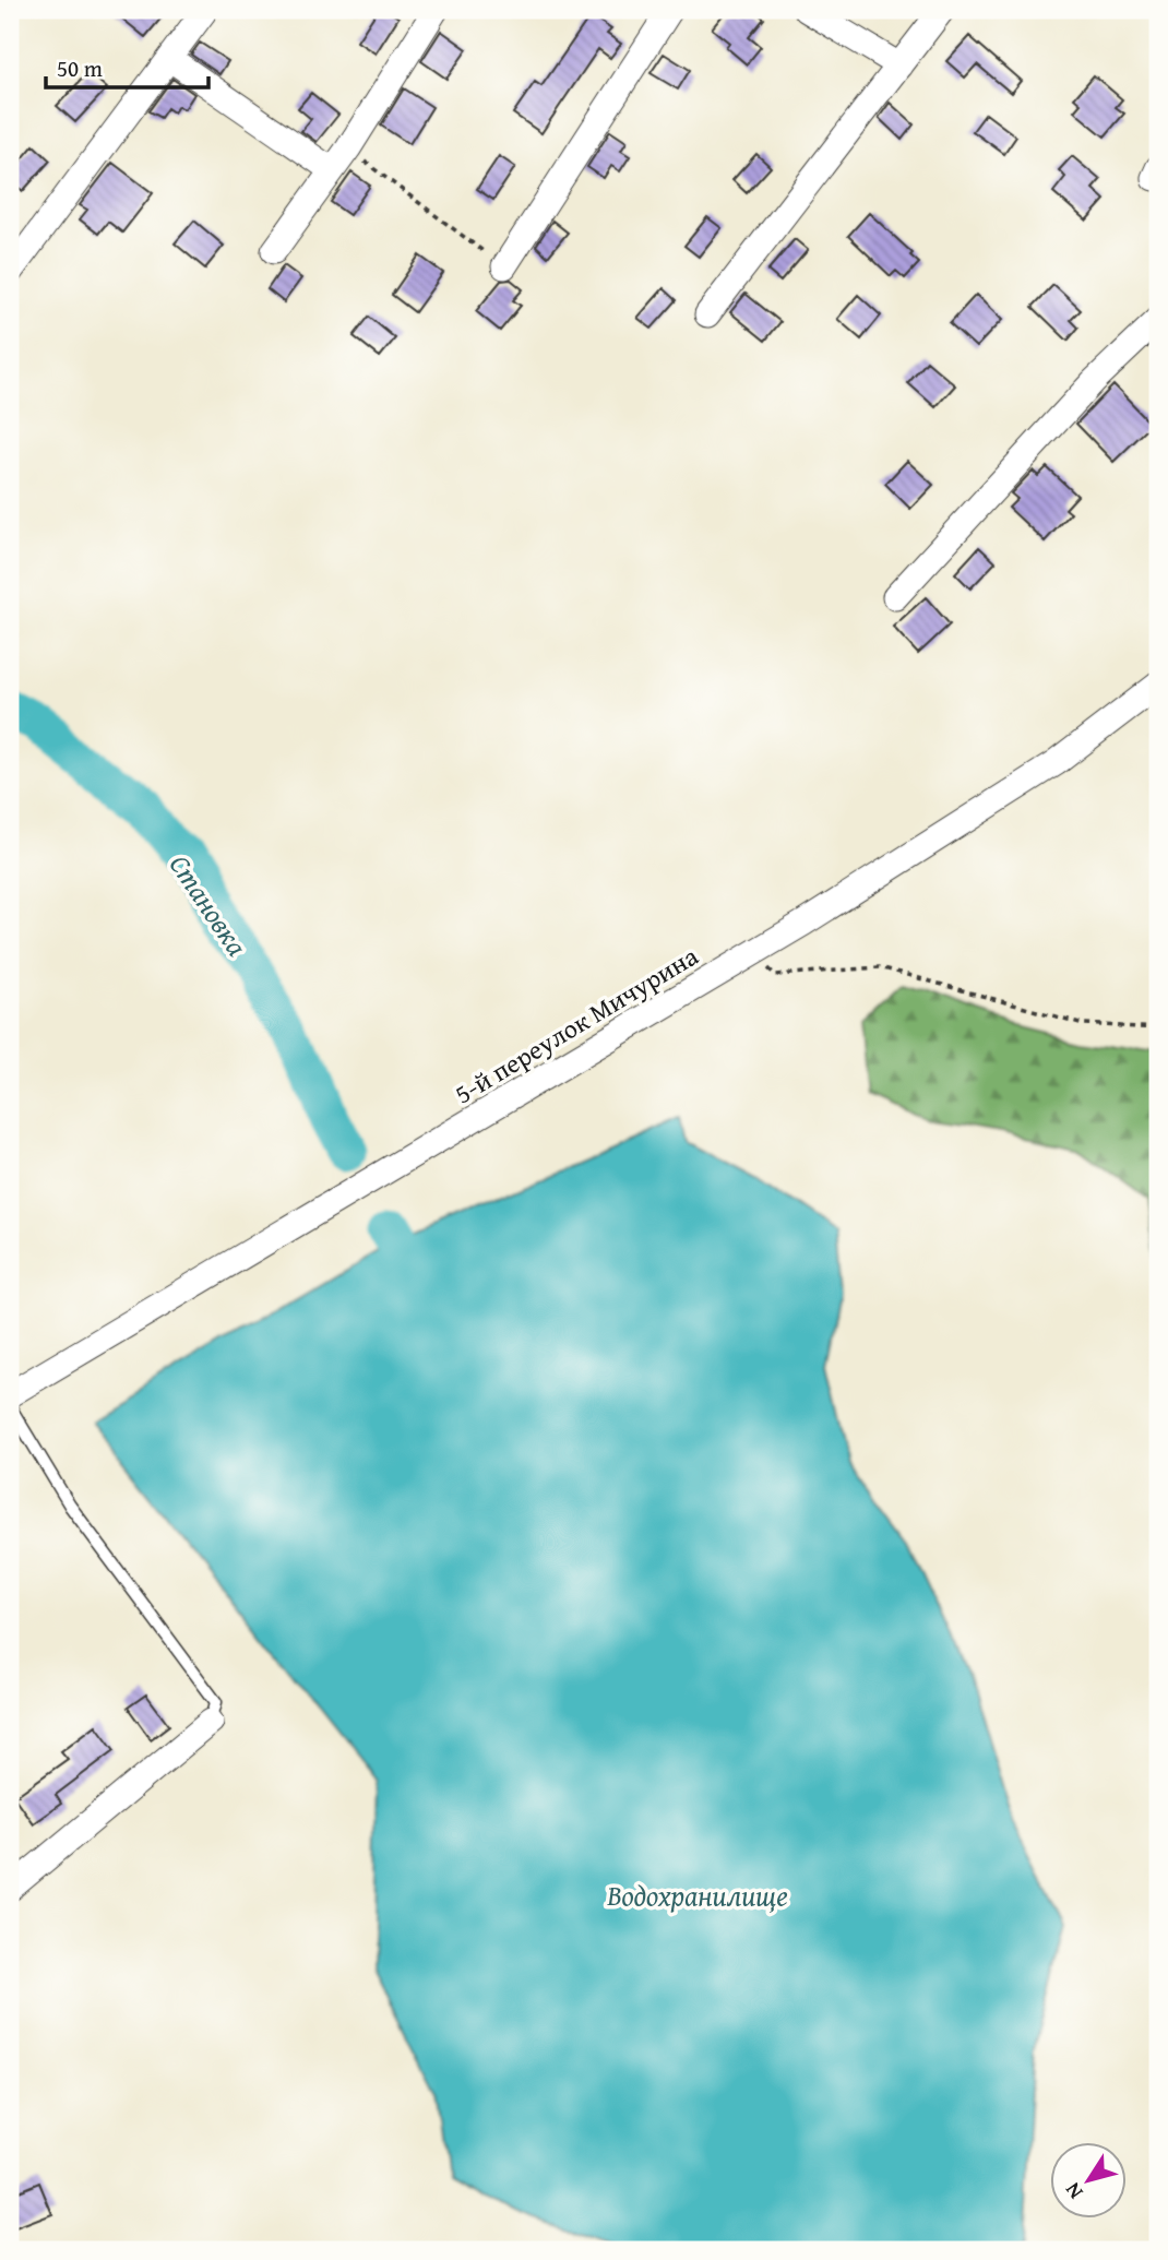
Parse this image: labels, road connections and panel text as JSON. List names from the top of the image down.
{
  "streets": {
    "street": ["5-й переулок Мичурина"]
  },
  "water": ["Становка", "Водохранилище"],
  "scale_bar": "50 m",
  "north": "bottom left"
}
